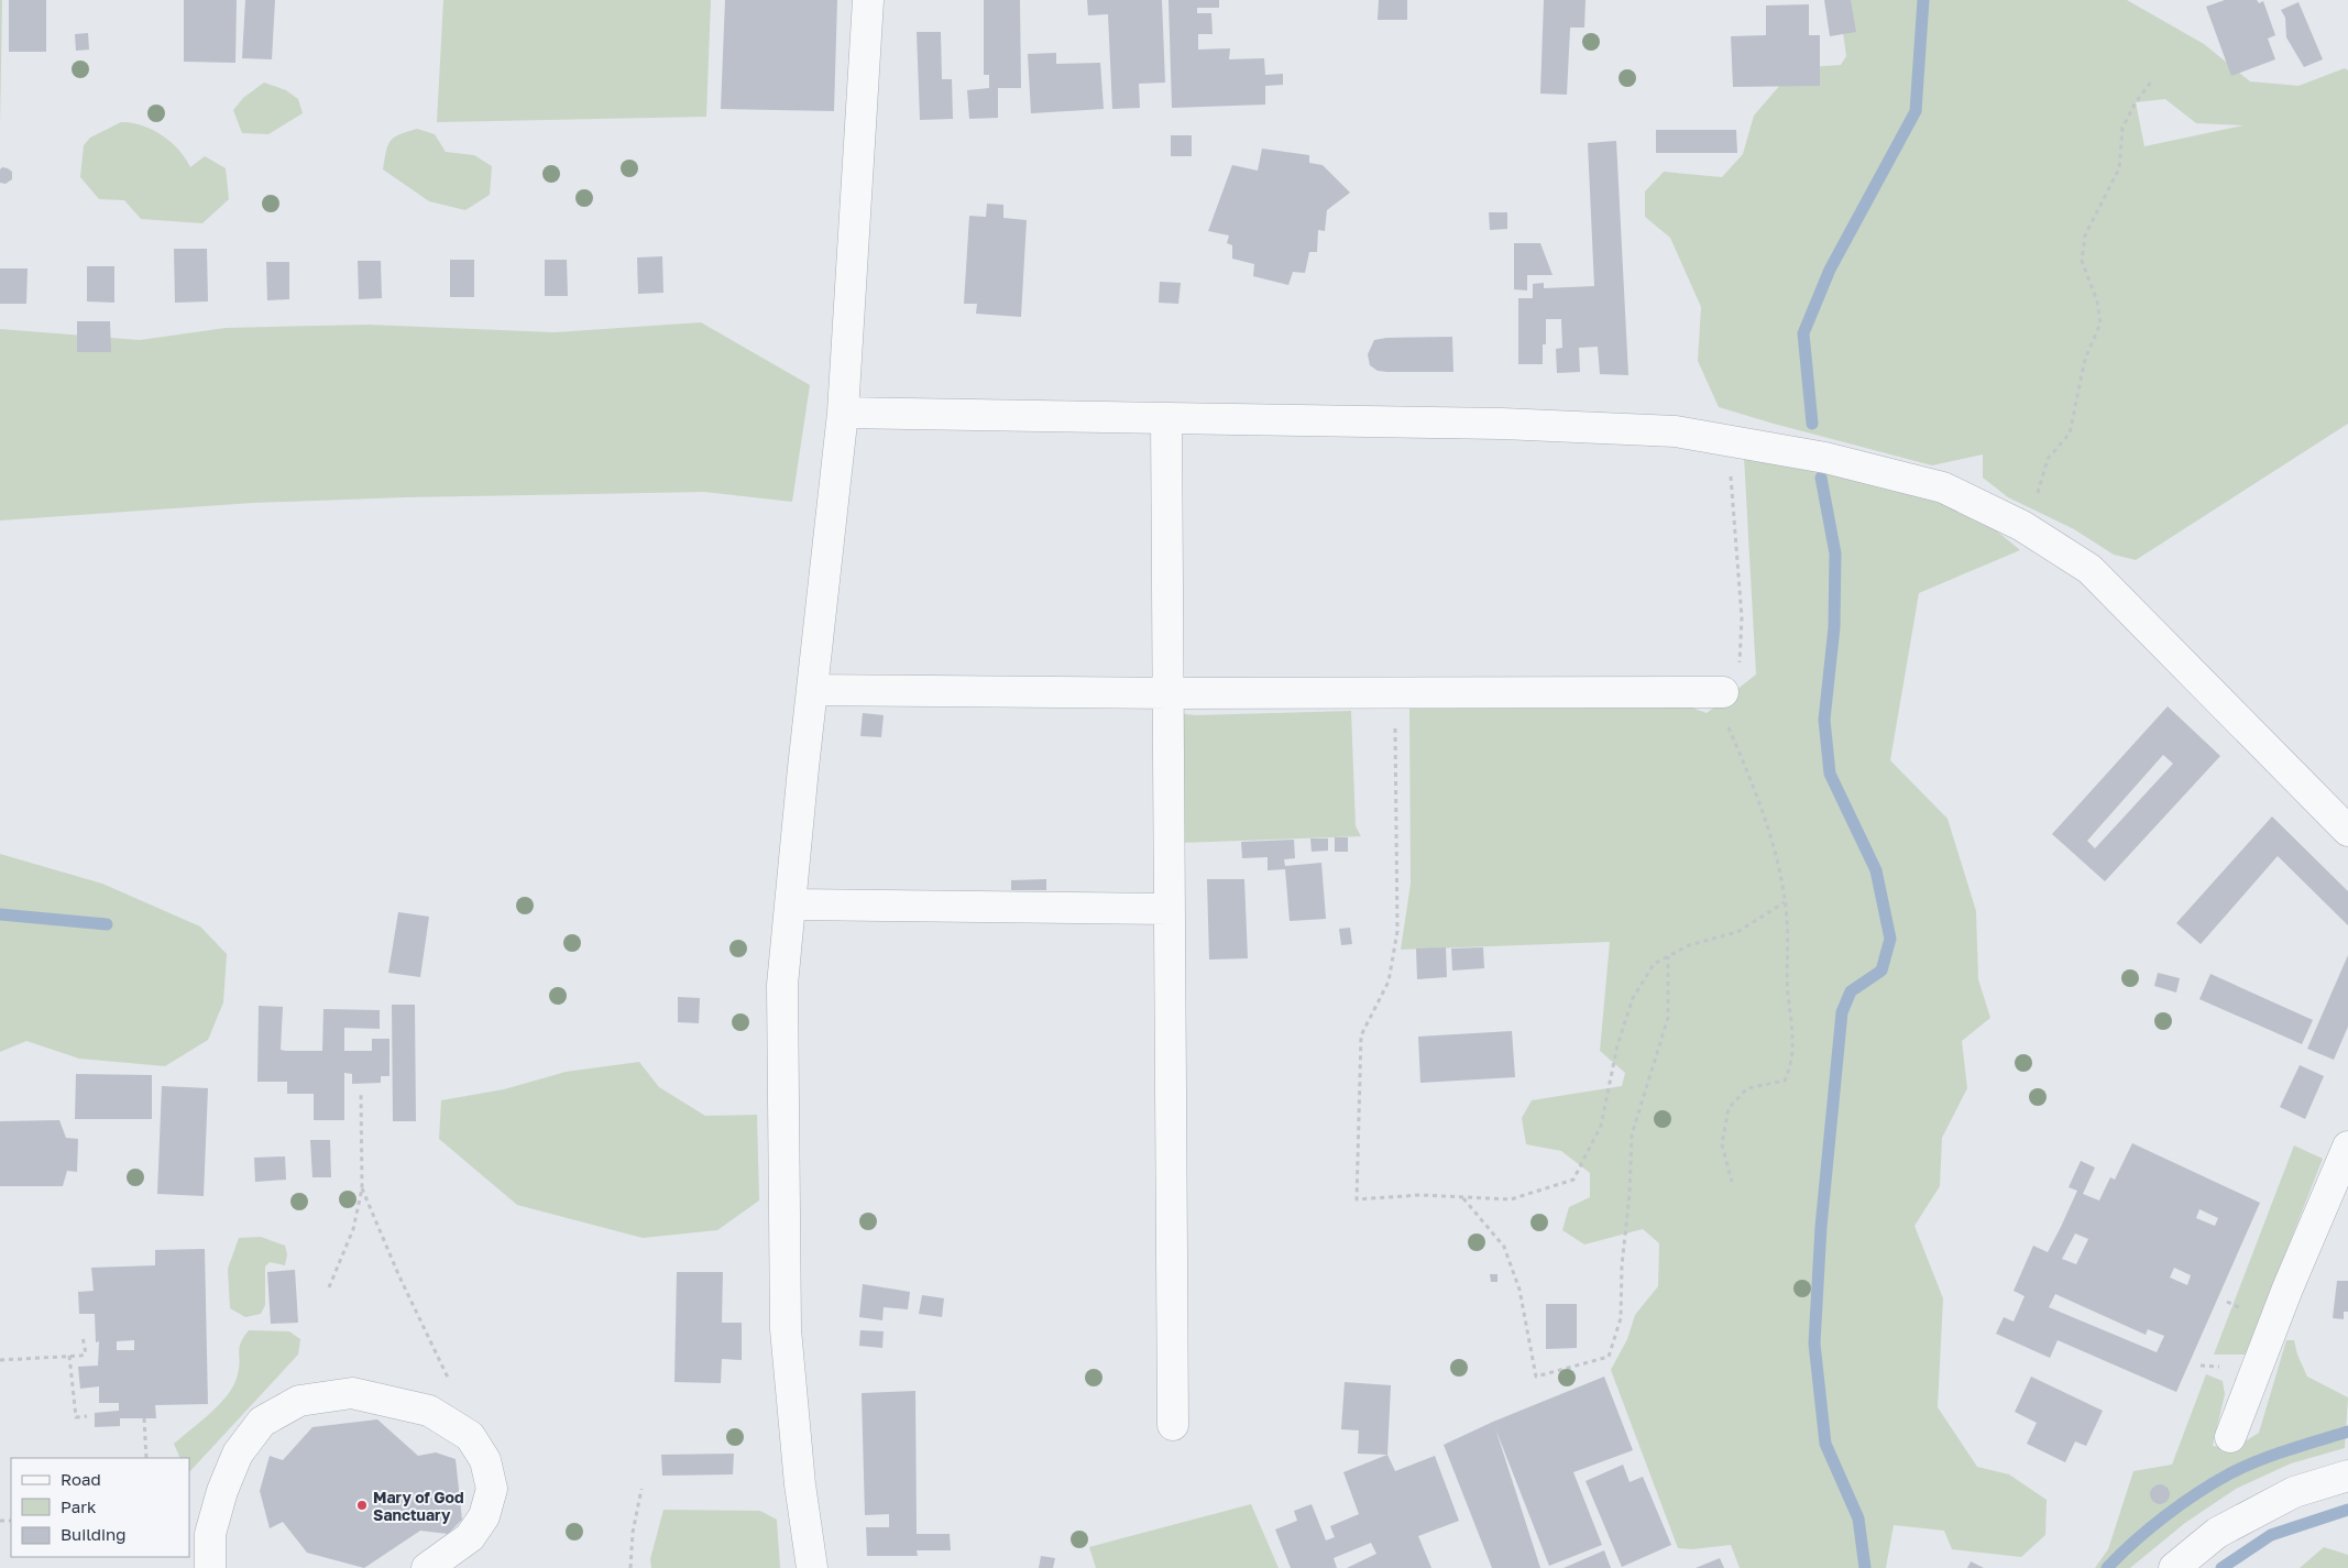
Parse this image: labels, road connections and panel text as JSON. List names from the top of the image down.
{
  "places": ["Mary of God Sanctuary"],
  "legend": ["Road", "Park", "Building"]
}
